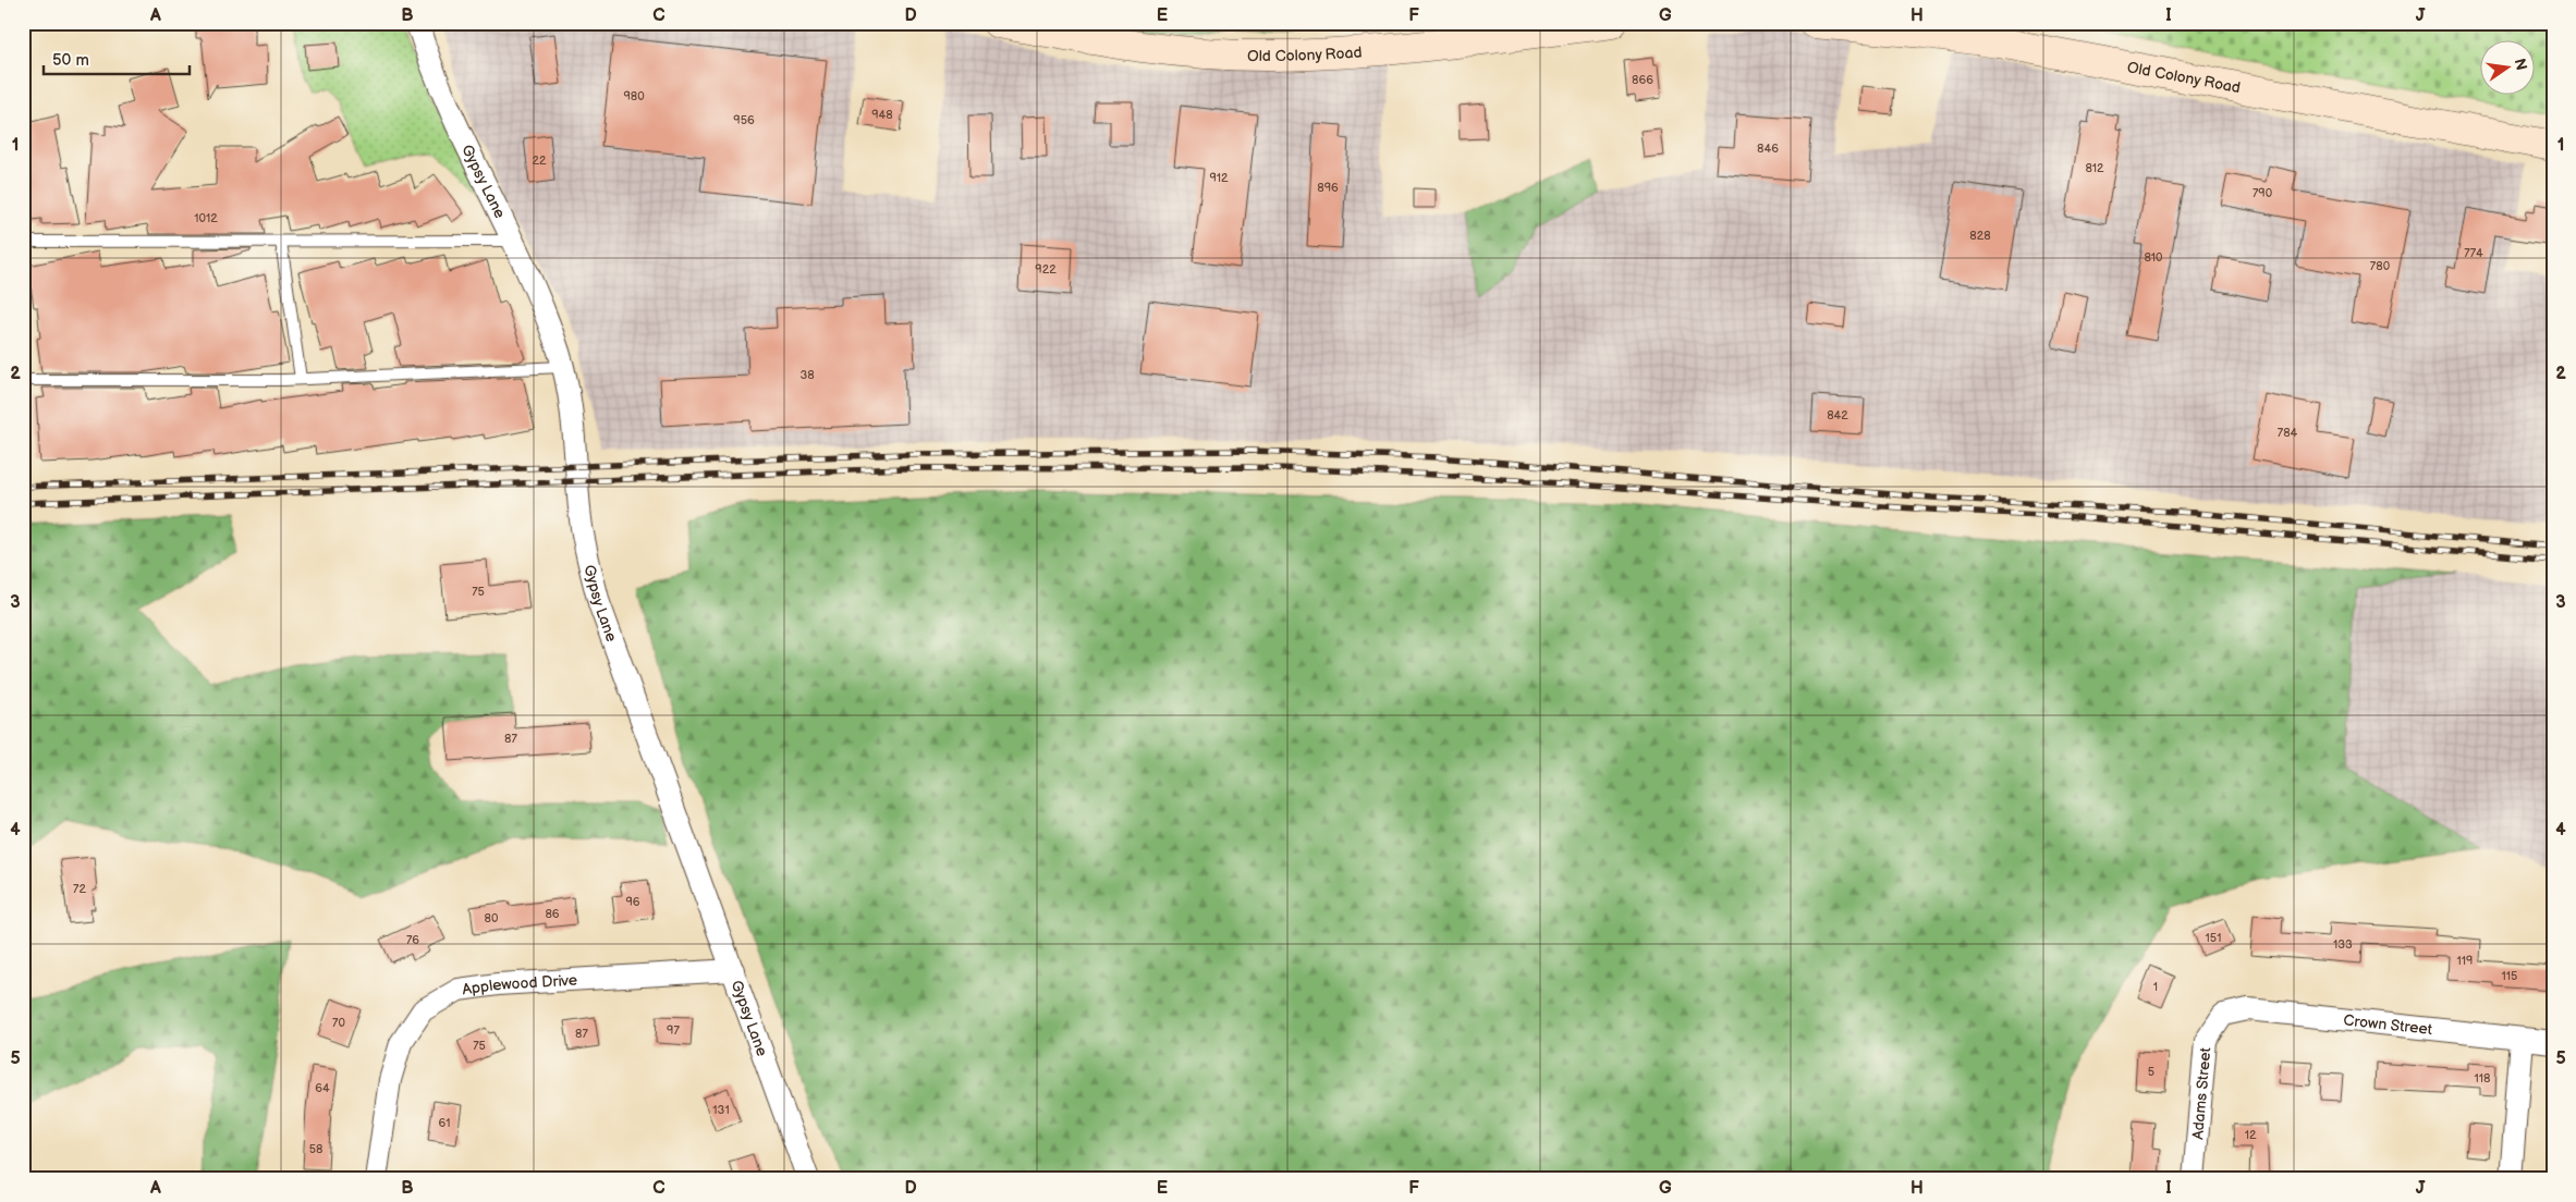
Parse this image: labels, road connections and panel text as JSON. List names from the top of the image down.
{
  "streets": {
    "main road": ["Old Colony Road"],
    "street": [
      "Gypsy Lane",
      "Applewood Drive",
      "Crown Street",
      "Adams Street"
    ]
  },
  "crossings": [
    ["Gypsy Lane", "Applewood Drive"],
    ["Crown Street", "Adams Street"]
  ],
  "house_numbers": [
    "866",
    "980",
    "948",
    "956",
    "846",
    "22",
    "812",
    "912",
    "896",
    "790",
    "1012",
    "828",
    "774",
    "810",
    "780",
    "922",
    "38",
    "842",
    "784",
    "75",
    "87",
    "72",
    "96",
    "86",
    "80",
    "151",
    "76",
    "133",
    "119",
    "115",
    "1",
    "70",
    "97",
    "87",
    "75",
    "5",
    "118",
    "64",
    "131",
    "61",
    "12",
    "58"
  ],
  "scale_bar": "50 m",
  "north": "right",
  "grid": {
    "columns": [
      "A",
      "B",
      "C",
      "D",
      "E",
      "F",
      "G",
      "H",
      "I",
      "J"
    ],
    "rows": [
      "1",
      "2",
      "3",
      "4",
      "5"
    ]
  }
}
